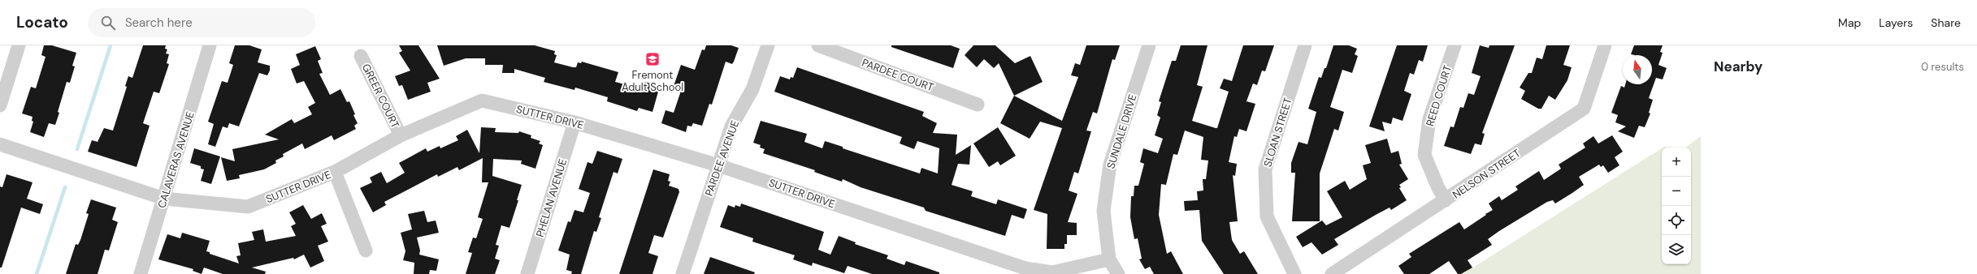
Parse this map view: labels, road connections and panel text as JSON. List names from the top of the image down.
{
  "streets": {
    "street": [
      "PARDEE COURT",
      "GREER COURT",
      "REED COURT",
      "SUTTER DRIVE",
      "SUNDALE DRIVE",
      "SLOAN STREET",
      "PARDEE AVENUE",
      "CALAVERAS AVENUE",
      "NELSON STREET",
      "PHELAN AVENUE"
    ]
  },
  "crossings": [
    ["GREER COURT", "SUTTER DRIVE"],
    ["REED COURT", "NELSON STREET"],
    ["SUTTER DRIVE", "SUNDALE DRIVE"],
    ["SUTTER DRIVE", "PARDEE AVENUE"],
    ["SUTTER DRIVE", "CALAVERAS AVENUE"],
    ["SUTTER DRIVE", "PHELAN AVENUE"]
  ],
  "places": {
    "school or university": ["Fremont Adult School"]
  },
  "north": "top",
  "page": {
    "header": "Locato",
    "search": "Search here",
    "nav": ["Map", "Layers", "Share"],
    "heading": ["Nearby", "0 results"],
    "map_buttons": ["+", "−"]
  }
}
